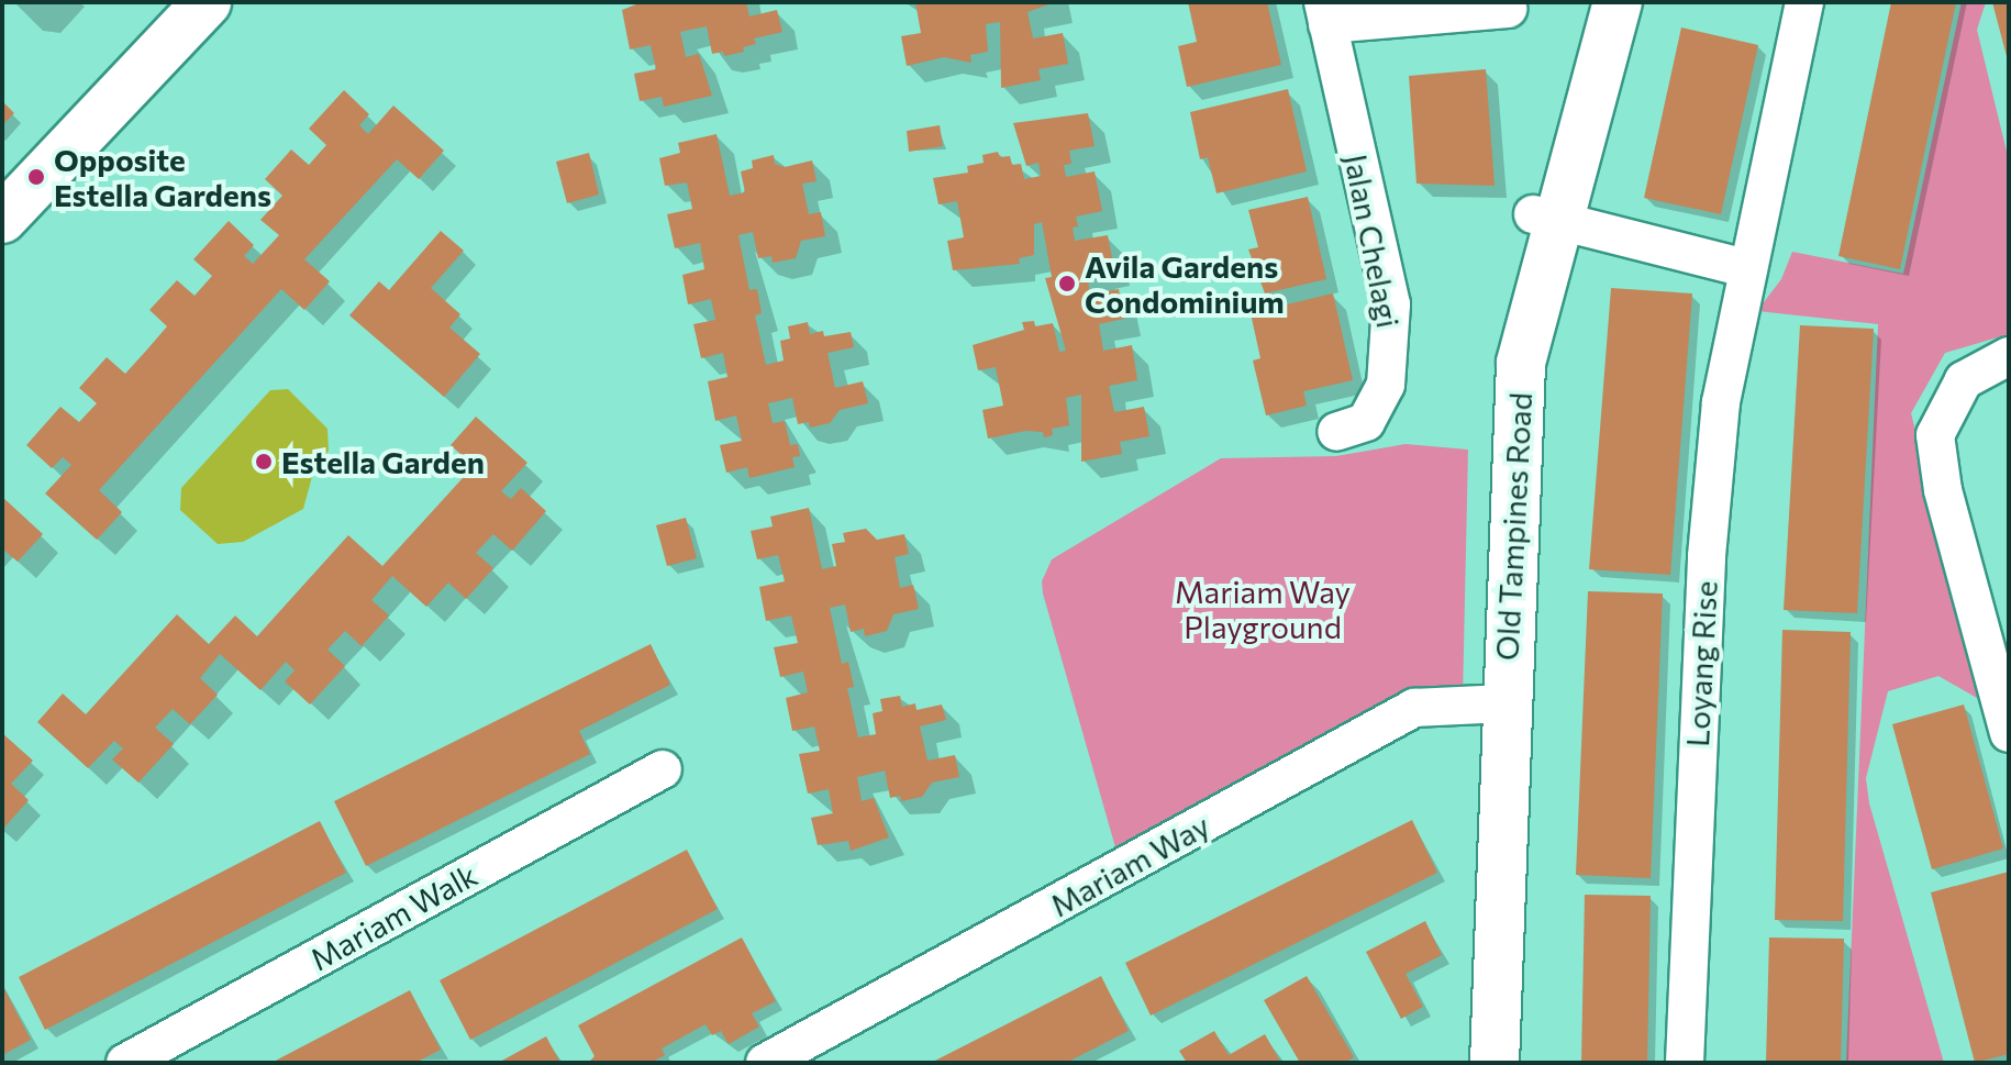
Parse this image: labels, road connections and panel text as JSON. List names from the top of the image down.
{
  "streets": {
    "street": [
      "Jalan Chelagi",
      "Old Tampines Road",
      "Loyang Rise",
      "Mariam Way",
      "Mariam Walk"
    ]
  },
  "crossings": [
    ["Old Tampines Road", "Mariam Way"]
  ],
  "parks": ["Mariam Way Playground"],
  "places": ["Opposite Estella Gardens", "Avila Gardens Condominium", "Estella Garden"]
}
